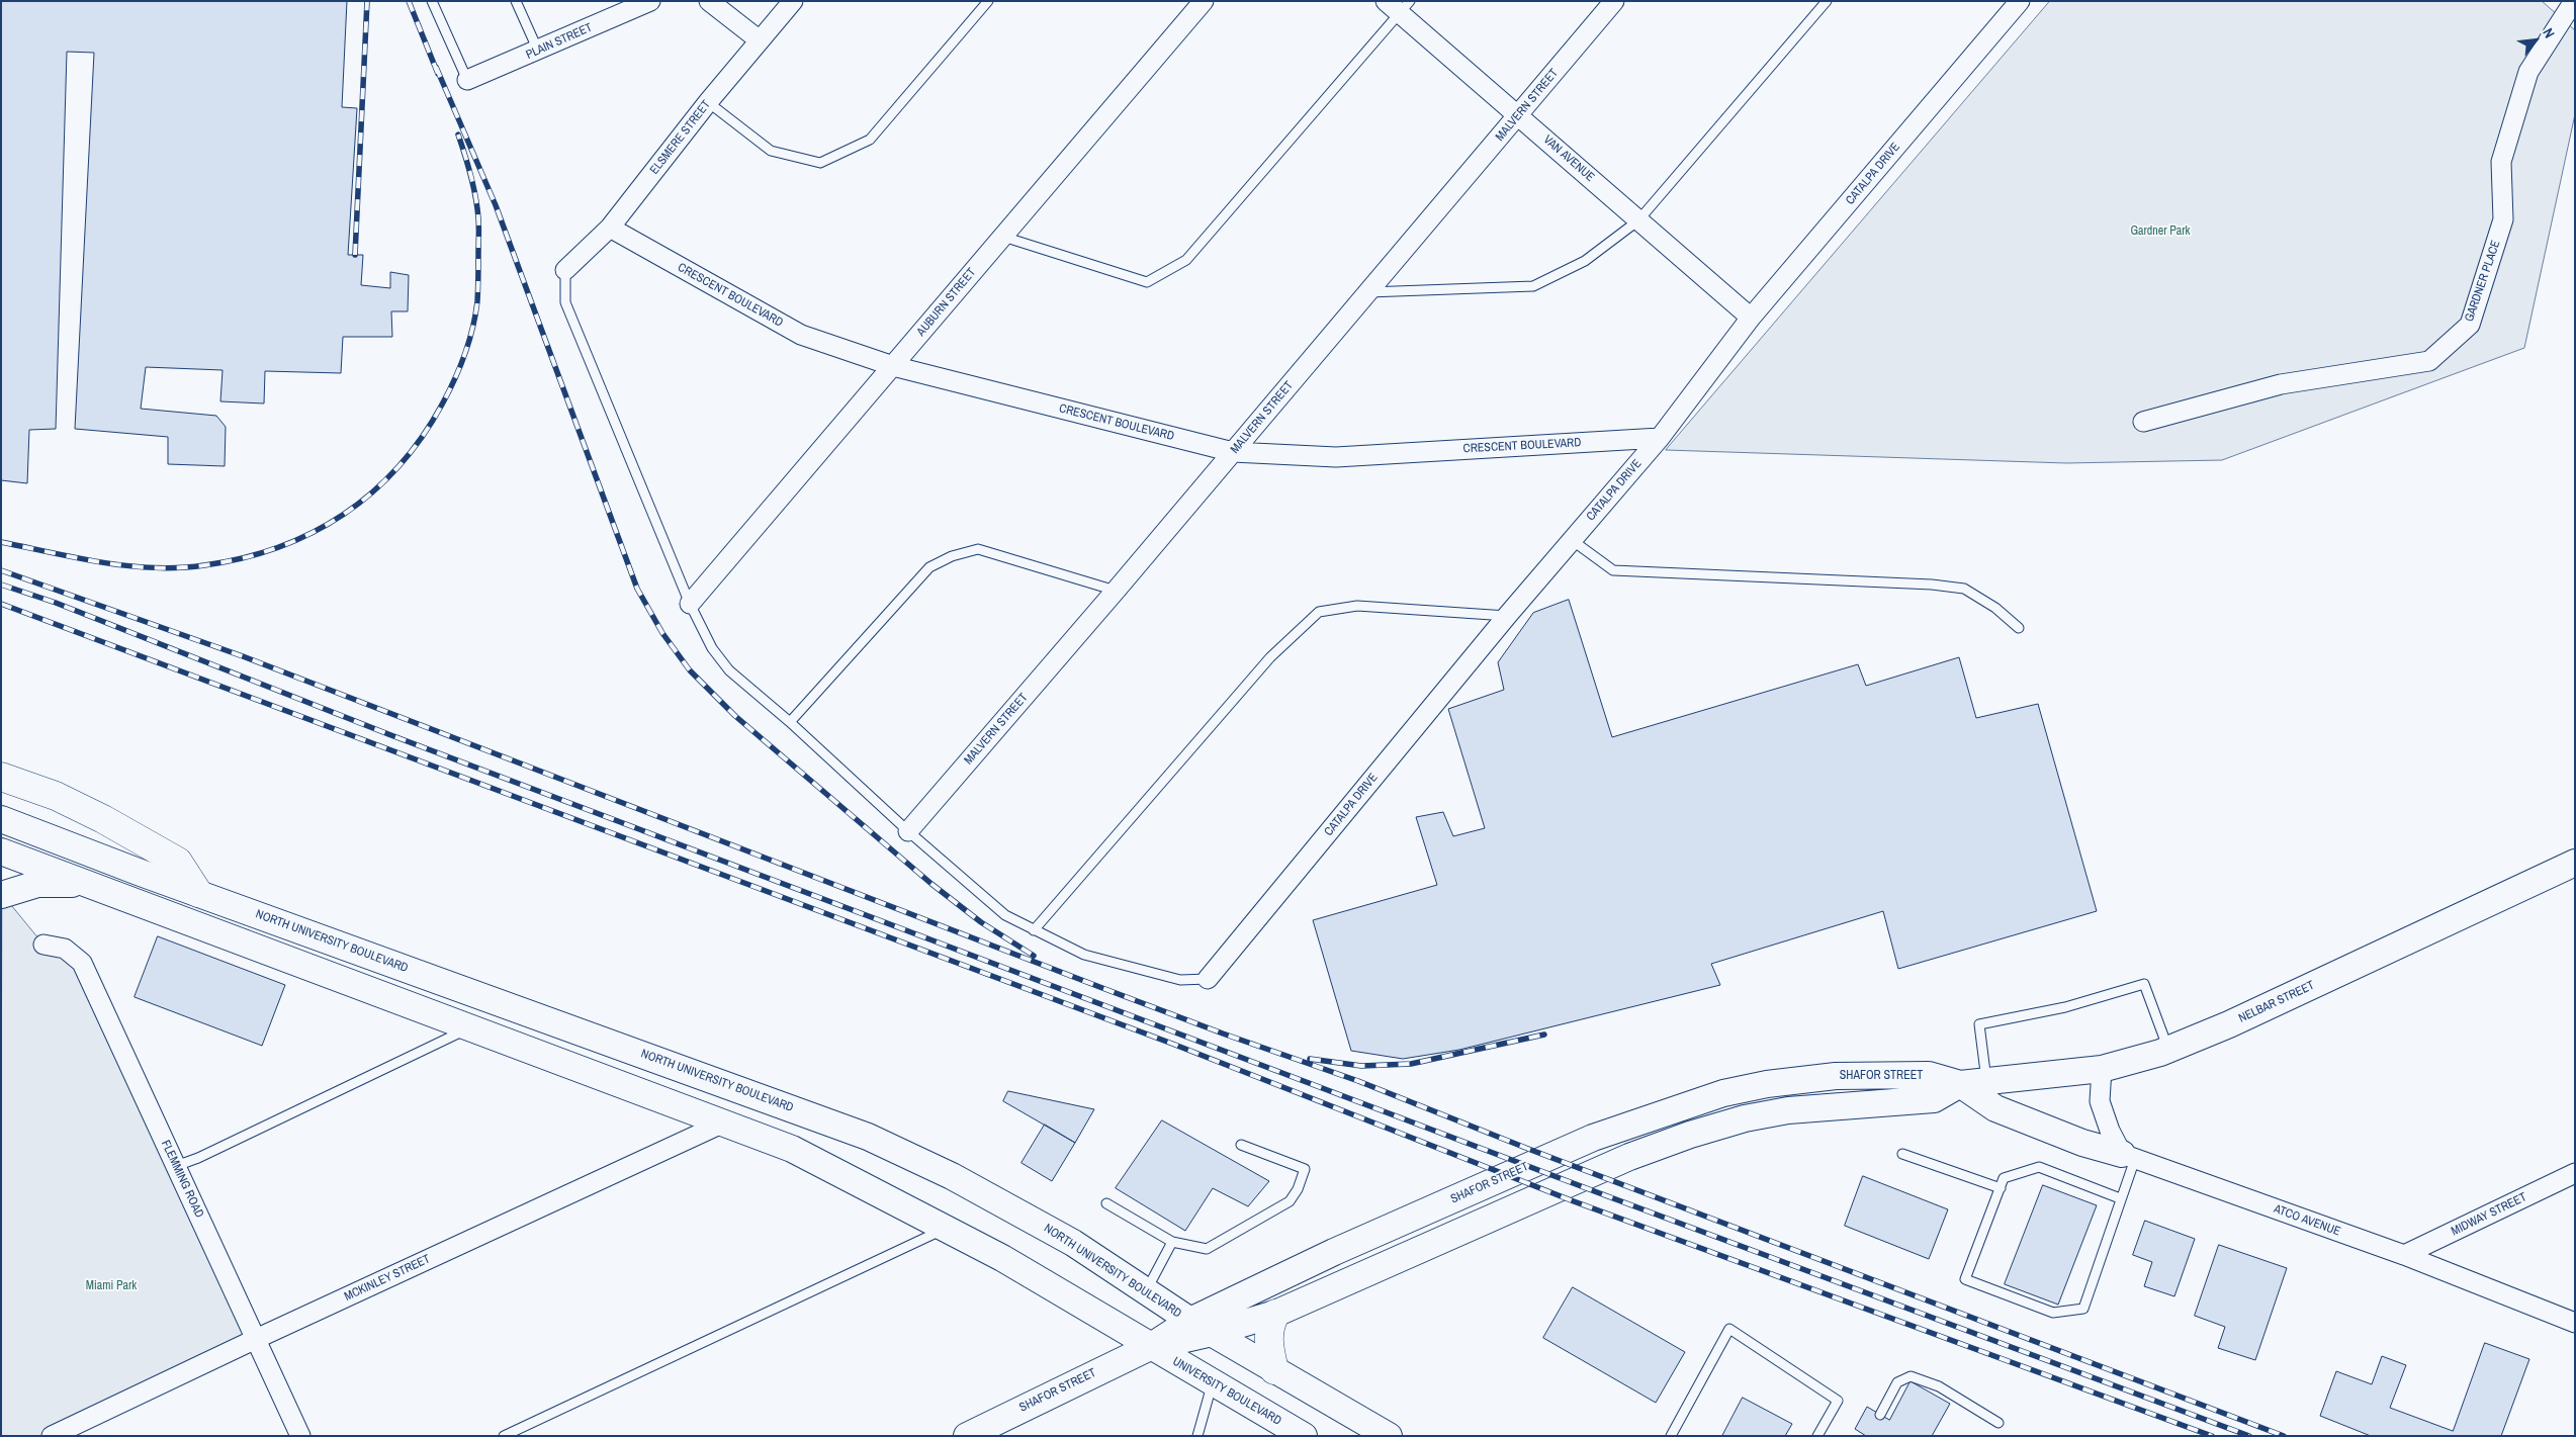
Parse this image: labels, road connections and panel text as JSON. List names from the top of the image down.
{
  "streets": {
    "main road": [
      "NORTH UNIVERSITY BOULEVARD",
      "NELBAR STREET",
      "SHAFOR STREET",
      "UNIVERSITY BOULEVARD"
    ],
    "street": [
      "PLAIN STREET",
      "MALVERN STREET",
      "ELSMERE STREET",
      "VAN AVENUE",
      "CATALPA DRIVE",
      "GARDNER PLACE",
      "CRESCENT BOULEVARD",
      "AUBURN STREET",
      "FLEMMING ROAD",
      "MIDWAY STREET",
      "ATCO AVENUE",
      "MCKINLEY STREET"
    ]
  },
  "crossings": [
    ["MALVERN STREET", "VAN AVENUE"],
    ["MALVERN STREET", "CRESCENT BOULEVARD"],
    ["ELSMERE STREET", "CRESCENT BOULEVARD"],
    ["VAN AVENUE", "CATALPA DRIVE"],
    ["CATALPA DRIVE", "CRESCENT BOULEVARD"],
    ["CRESCENT BOULEVARD", "AUBURN STREET"],
    ["NORTH UNIVERSITY BOULEVARD", "SHAFOR STREET"],
    ["NELBAR STREET", "SHAFOR STREET"],
    ["SHAFOR STREET", "UNIVERSITY BOULEVARD"],
    ["FLEMMING ROAD", "MCKINLEY STREET"],
    ["MIDWAY STREET", "ATCO AVENUE"]
  ],
  "parks": ["Gardner Park", "Miami Park"],
  "north": "top right"
}
